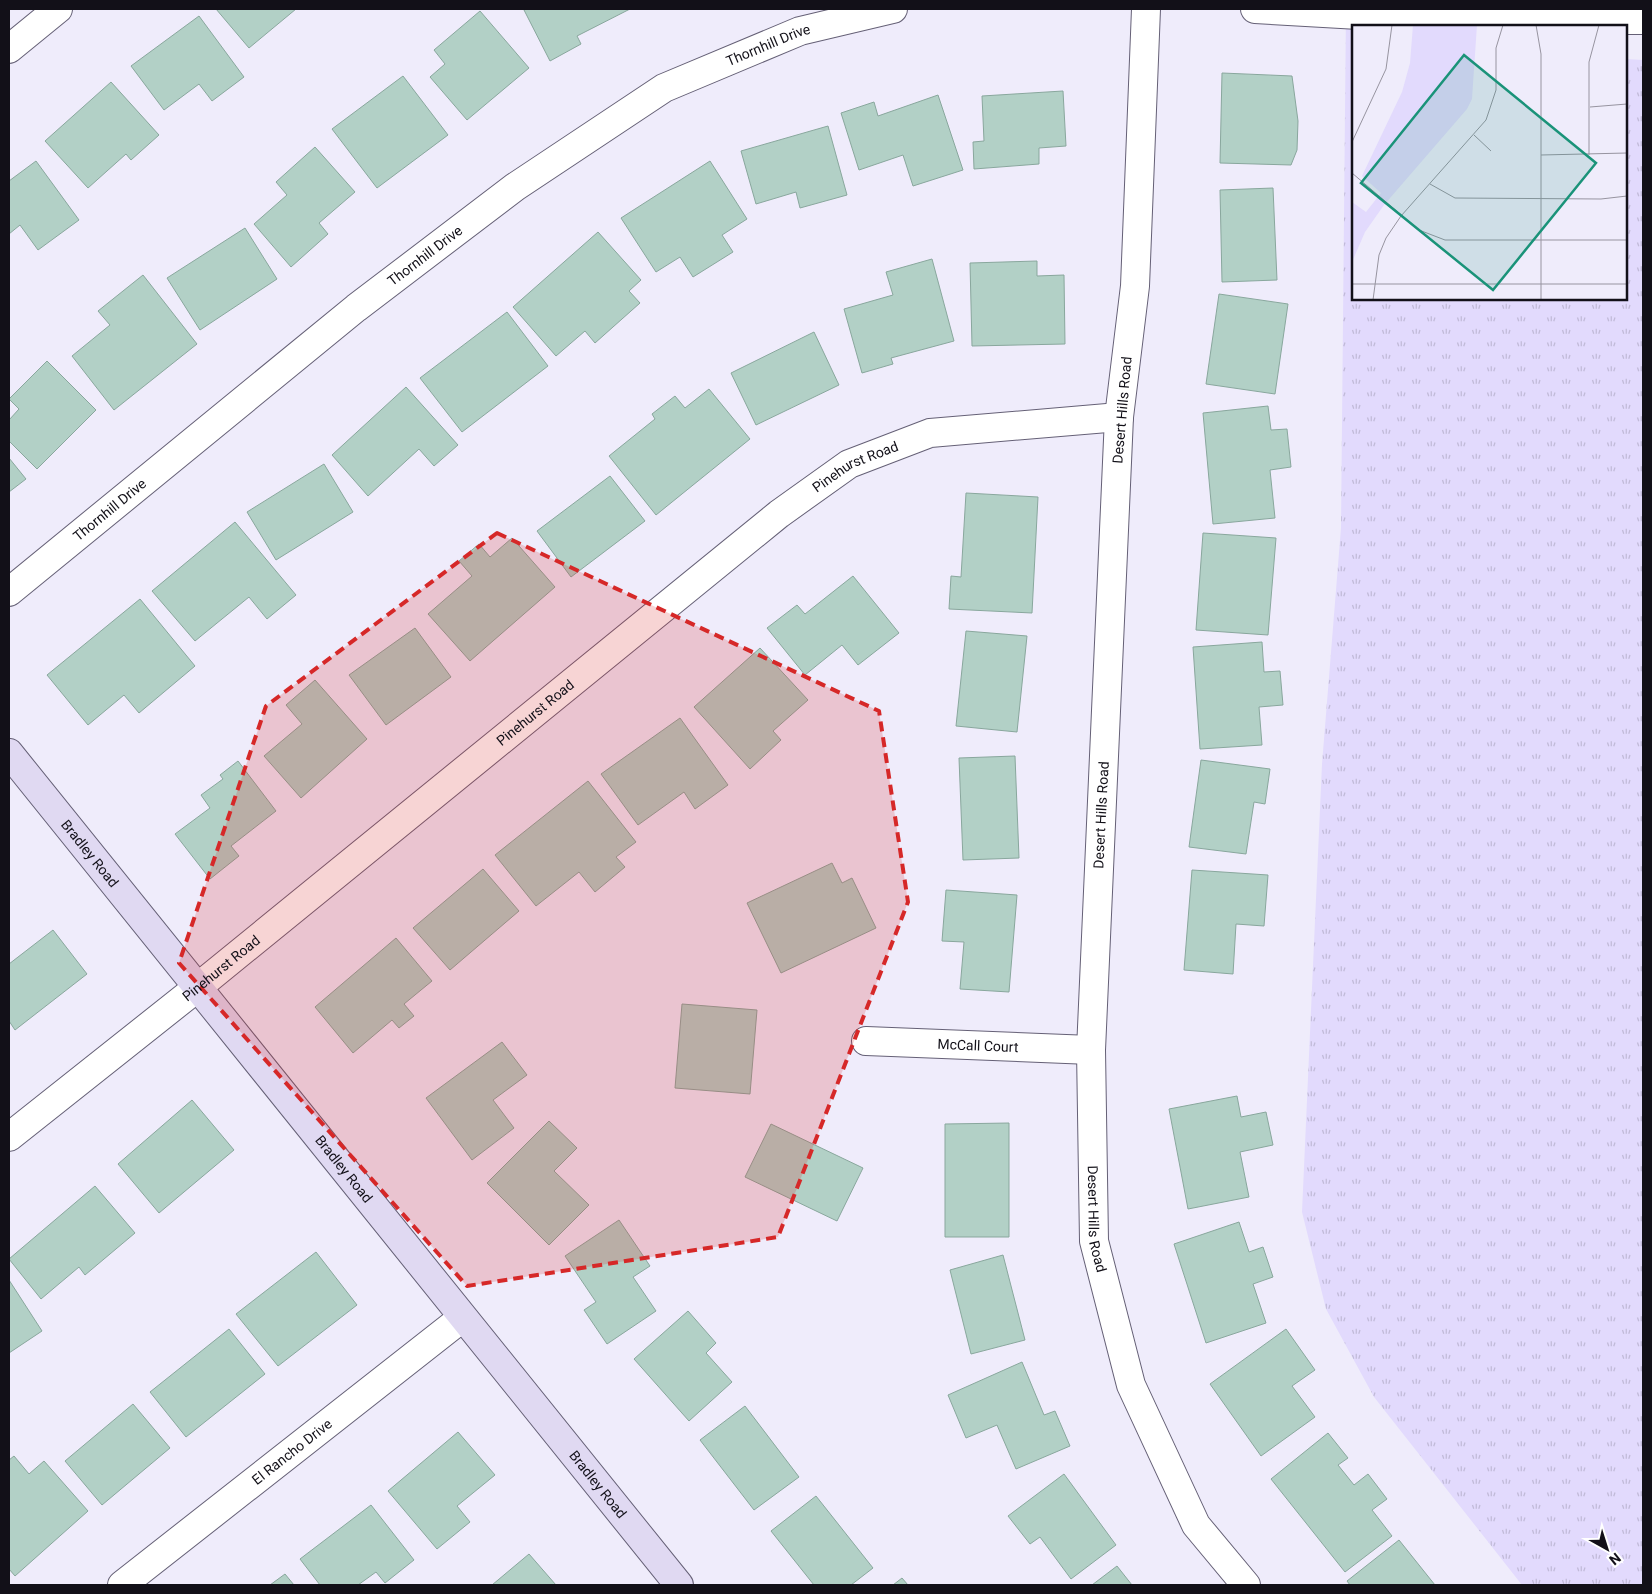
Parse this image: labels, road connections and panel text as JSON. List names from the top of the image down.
{
  "streets": {
    "street": [
      "Thornhill Drive",
      "Desert Hills Road",
      "Pinehurst Road",
      "Bradley Road",
      "McCall Court",
      "El Rancho Drive"
    ]
  },
  "crossings": [
    ["Desert Hills Road", "Pinehurst Road"],
    ["Desert Hills Road", "McCall Court"],
    ["Pinehurst Road", "Bradley Road"],
    ["Bradley Road", "El Rancho Drive"]
  ],
  "north": "bottom right"
}
